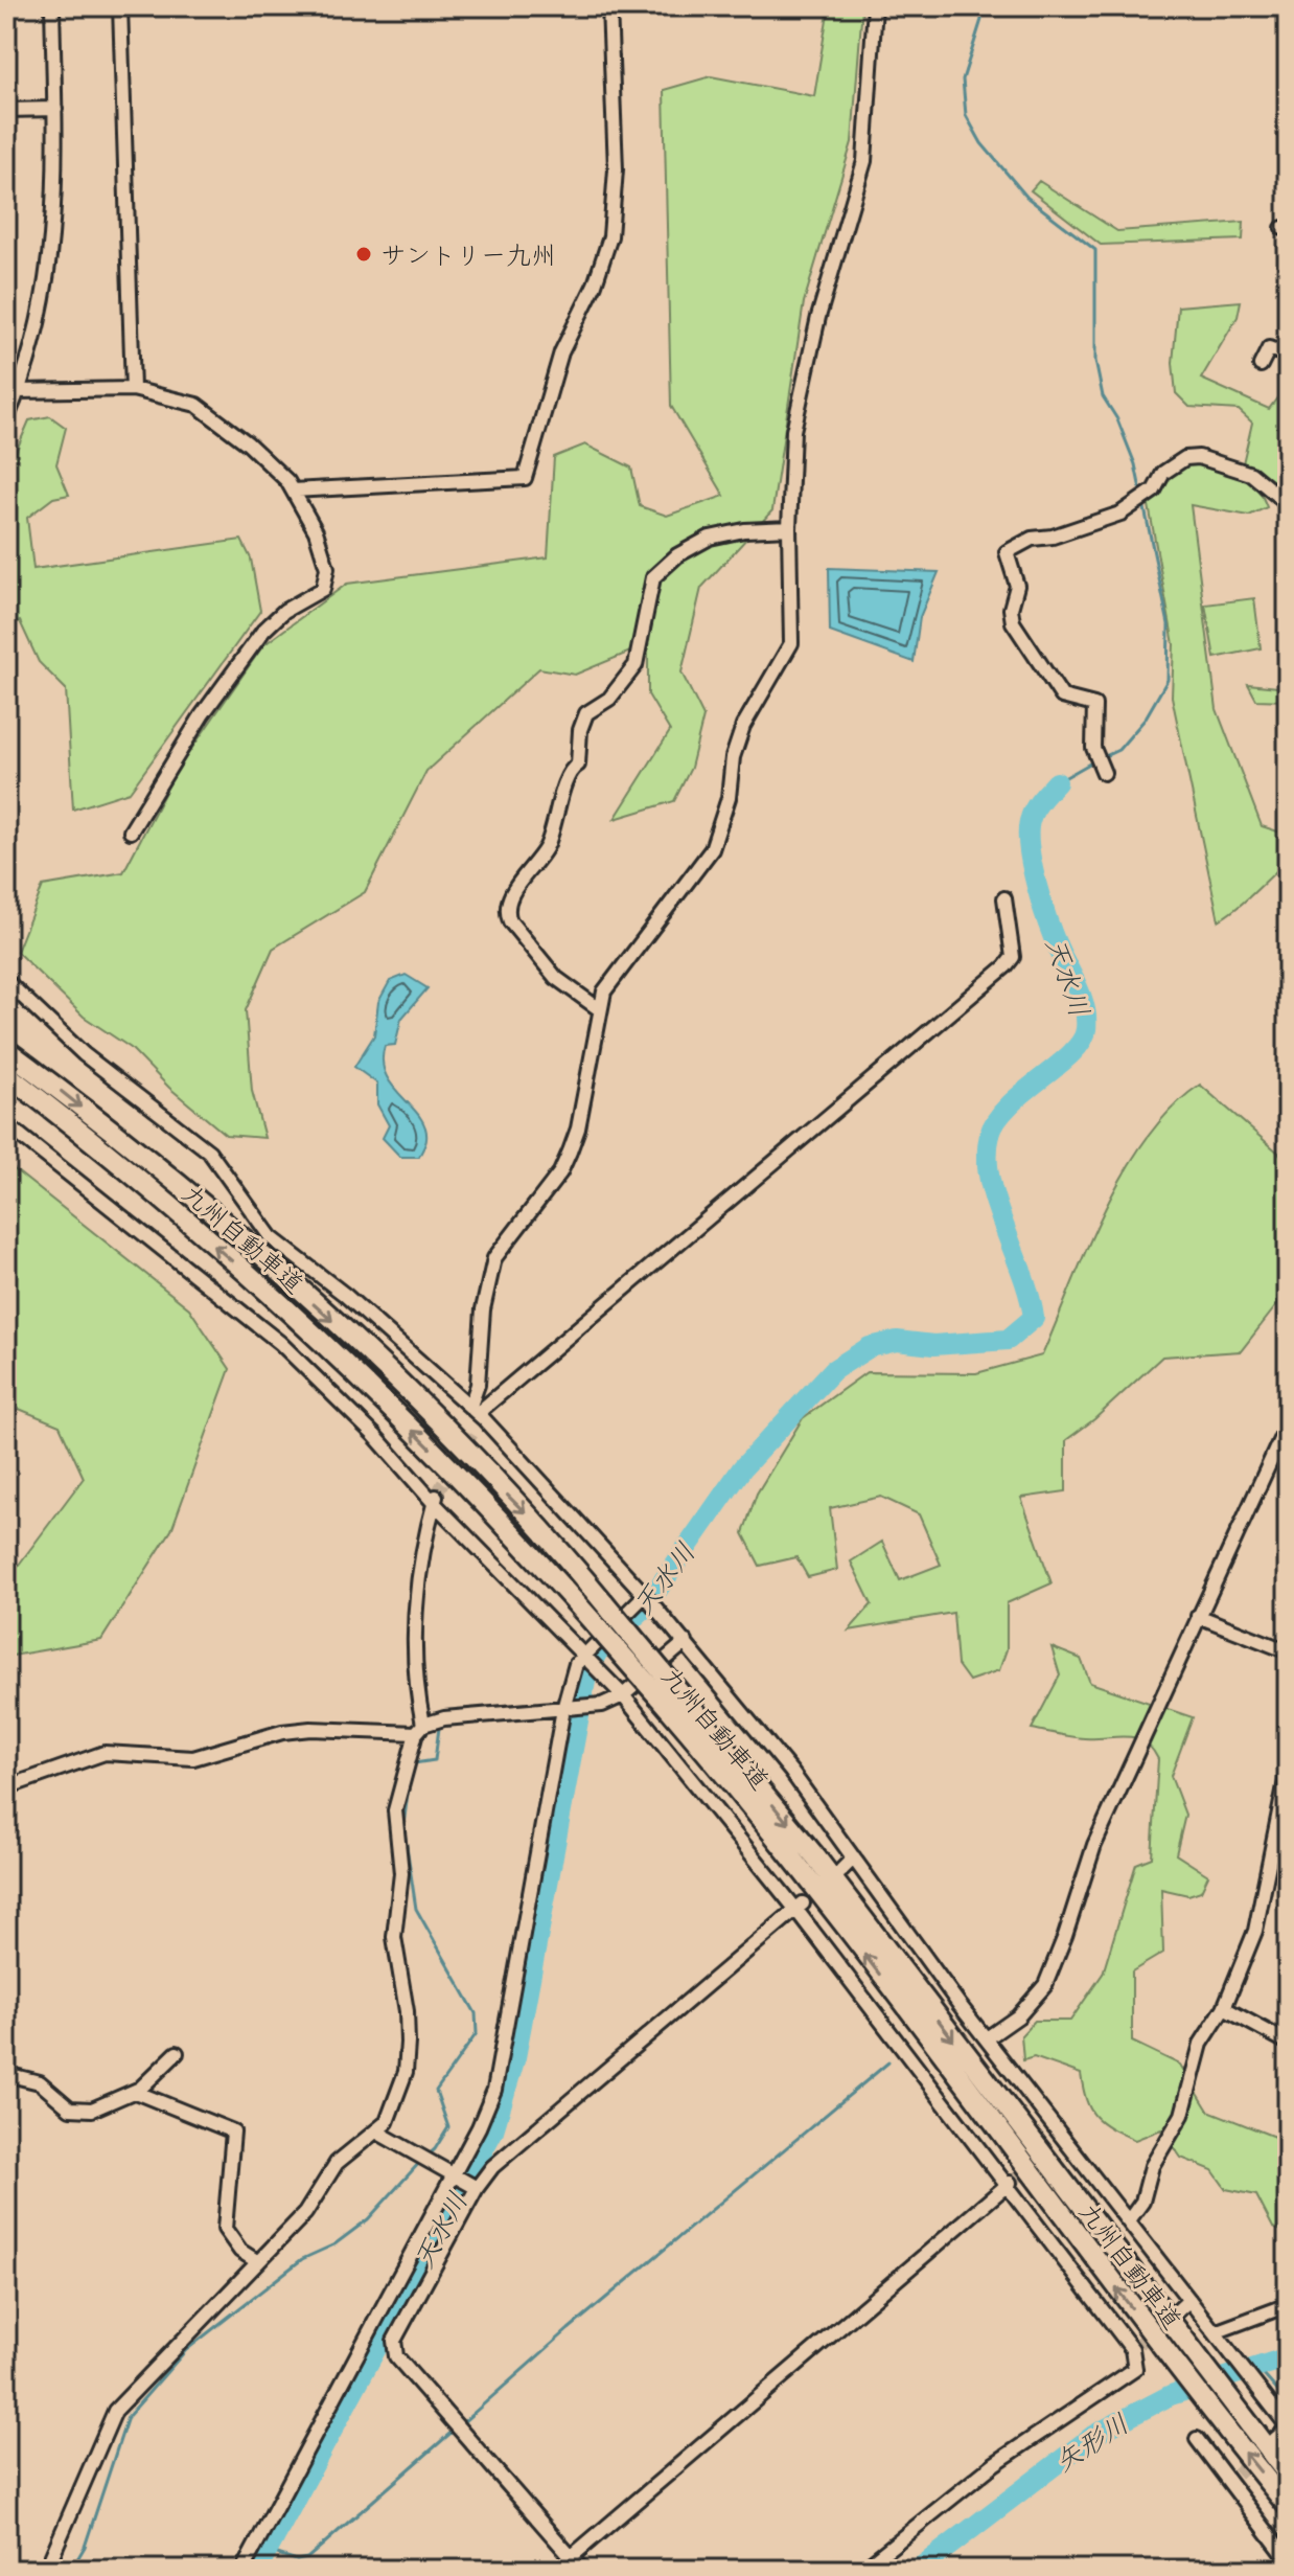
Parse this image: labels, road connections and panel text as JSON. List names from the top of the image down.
{
  "streets": {
    "highway": ["九州自動車道"]
  },
  "water": ["天水川", "矢形川"],
  "places": ["サントリー九州"]
}
